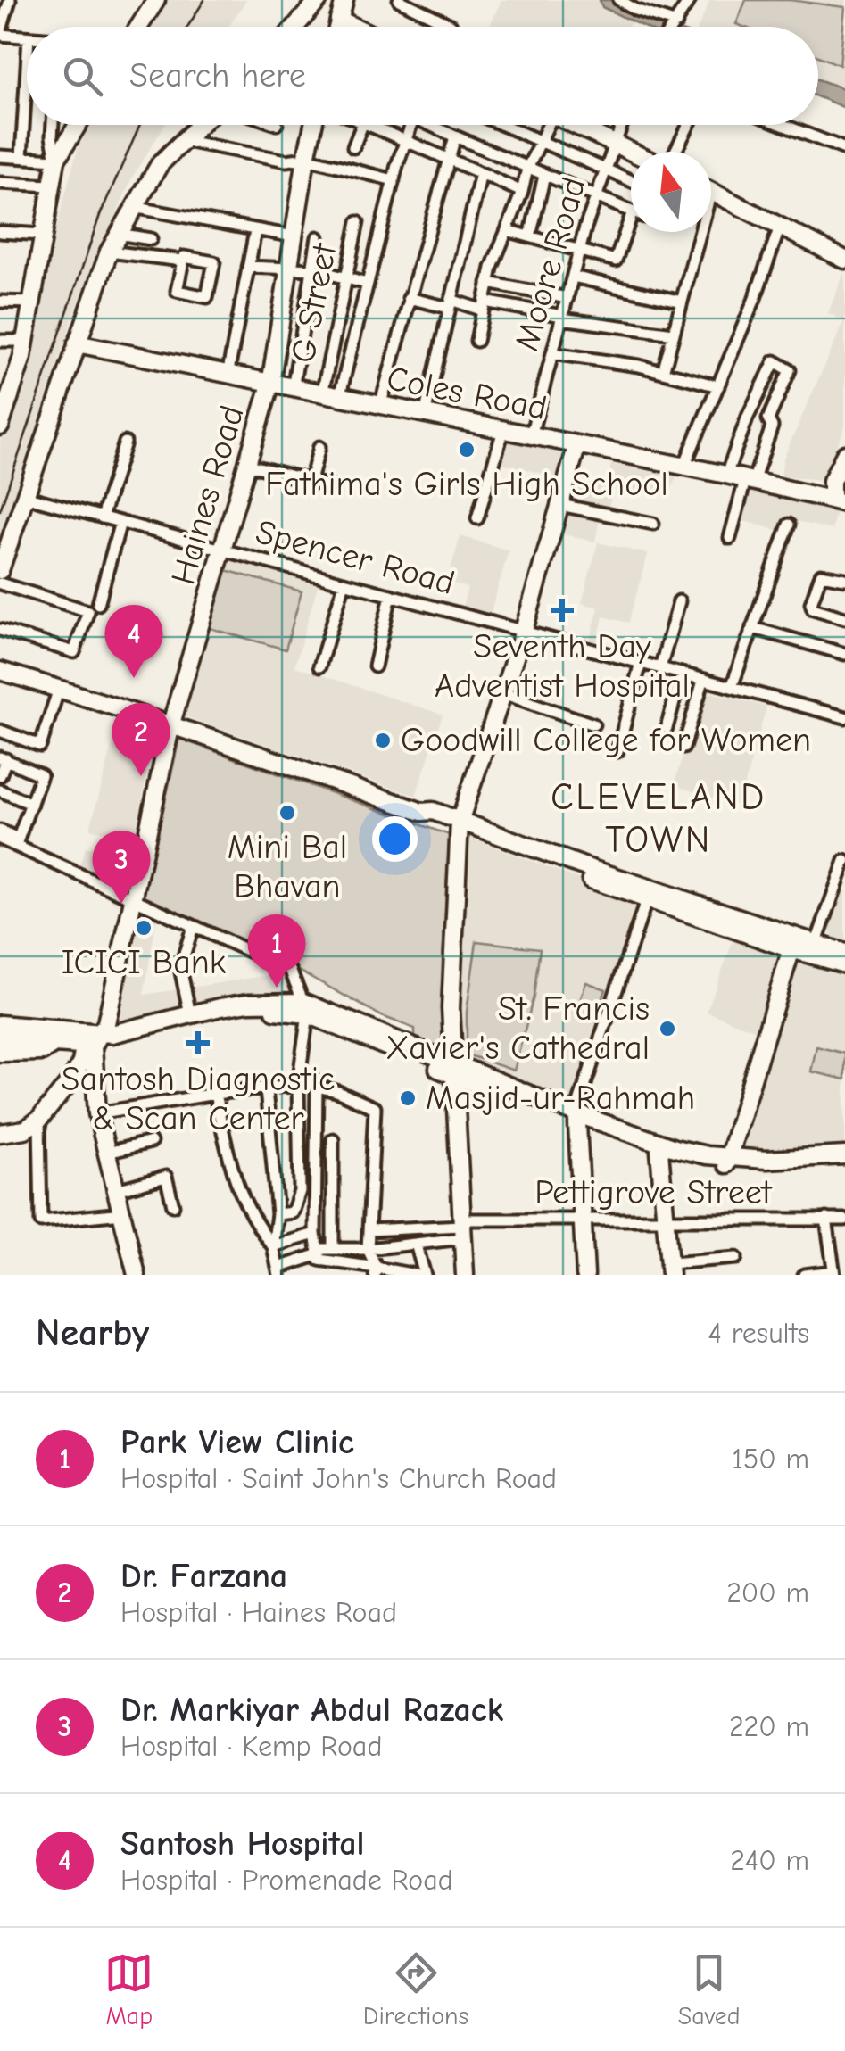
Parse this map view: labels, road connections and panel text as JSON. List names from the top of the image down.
{
  "streets": {
    "street": [
      "Moore Road",
      "G Street",
      "Coles Road",
      "Haines Road",
      "Spencer Road",
      "Pettigrove Street"
    ]
  },
  "crossings": [
    ["Moore Road", "Coles Road"],
    ["G Street", "Coles Road"],
    ["Coles Road", "Haines Road"],
    ["Haines Road", "Spencer Road"]
  ],
  "districts": ["CLEVELAND TOWN"],
  "places": {
    "other": [
      "Fathima's Girls High School",
      "Goodwill College for Women",
      "Mini Bal Bhavan",
      "ICICI Bank",
      "St. Francis Xavier's Cathedral",
      "Masjid-ur-Rahmah"
    ],
    "health": ["Seventh Day Adventist Hospital", "Santosh Diagnostic & Scan Center"]
  },
  "north": "top",
  "page": {
    "search": "Search here",
    "pins": [
      "4",
      "2",
      "3",
      "1"
    ],
    "heading": ["Nearby", "4 results"],
    "list": [
      {
        "mark": "1",
        "name": "Park View Clinic",
        "note": "Hospital · Saint John's Church Road",
        "value": "150 m"
      },
      {
        "mark": "2",
        "name": "Dr. Farzana",
        "note": "Hospital · Haines Road",
        "value": "200 m"
      },
      {
        "mark": "3",
        "name": "Dr. Markiyar Abdul Razack",
        "note": "Hospital · Kemp Road",
        "value": "220 m"
      },
      {
        "mark": "4",
        "name": "Santosh Hospital",
        "note": "Hospital · Promenade Road",
        "value": "240 m"
      }
    ],
    "nav": ["Map", "Directions", "Saved"]
  }
}
